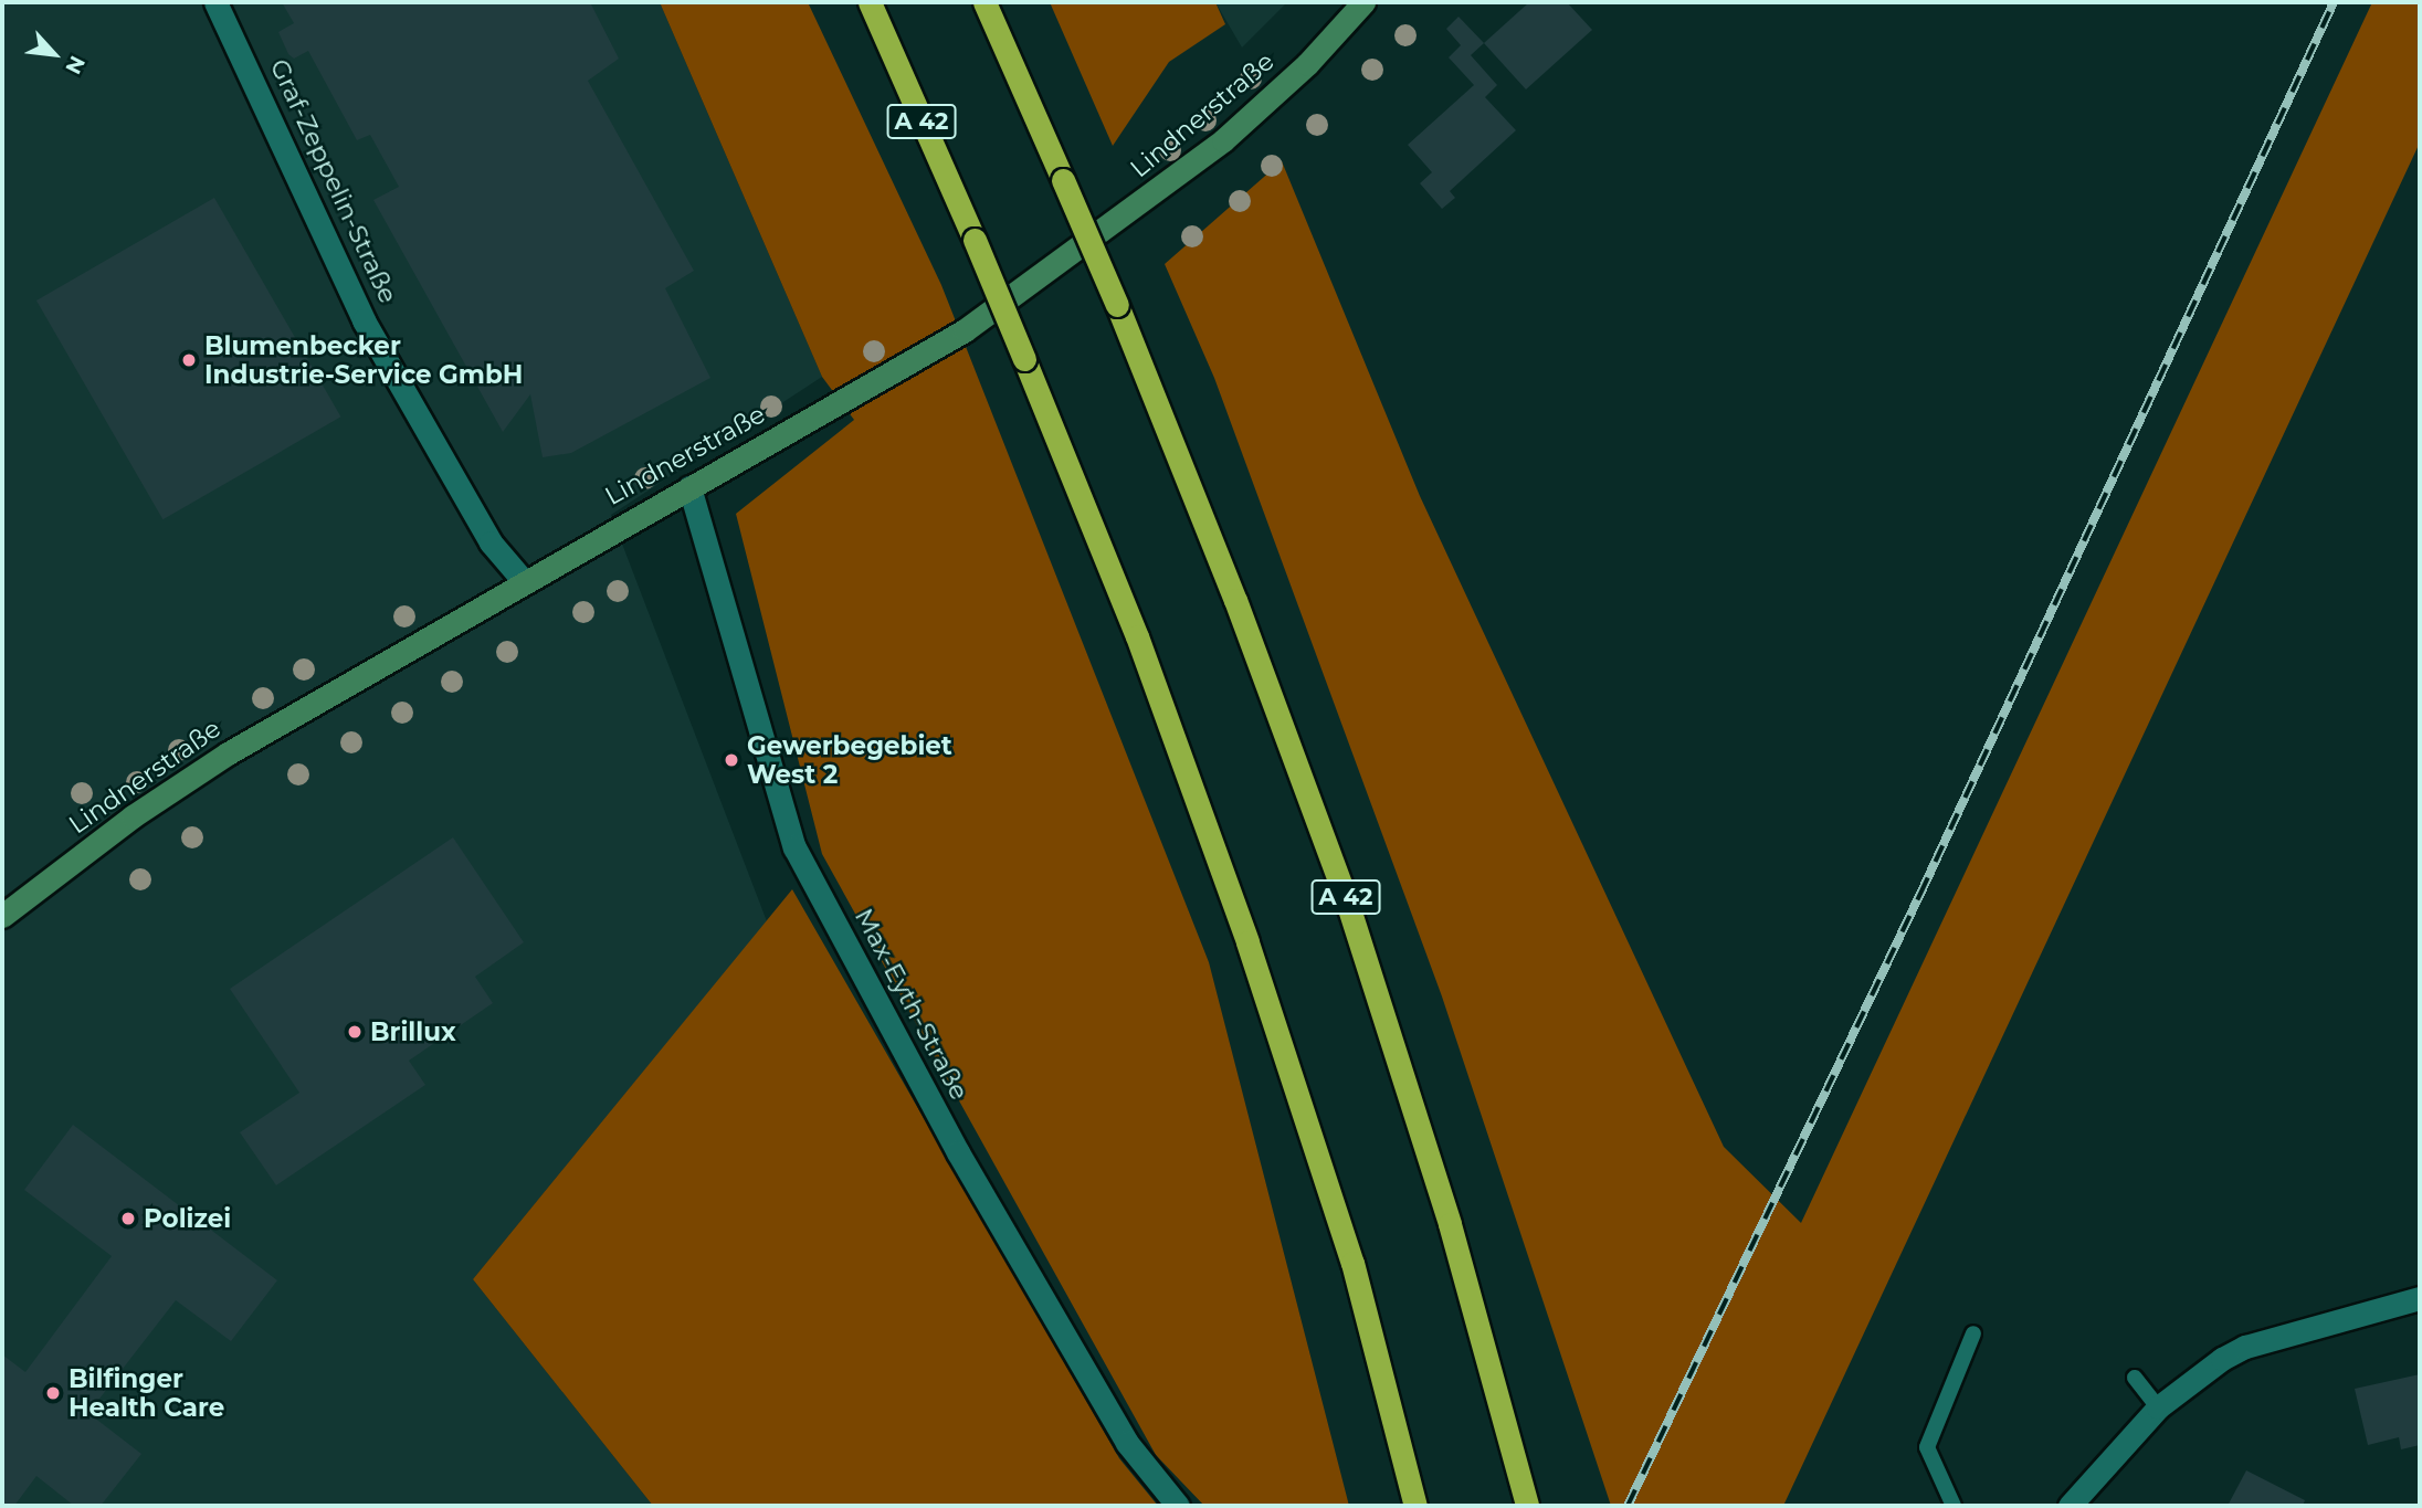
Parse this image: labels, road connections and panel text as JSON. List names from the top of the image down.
{
  "streets": {
    "highway": ["A 42"],
    "street": ["Lindnerstraße", "Graf-Zeppelin-Straße", "Max-Eyth-Straße"]
  },
  "crossings": [
    ["Lindnerstraße", "Graf-Zeppelin-Straße"],
    ["Lindnerstraße", "Max-Eyth-Straße"]
  ],
  "places": [
    "Blumenbecker Industrie-Service GmbH",
    "Gewerbegebiet West 2",
    "Brillux",
    "Polizei",
    "Bilfinger Health Care"
  ],
  "north": "bottom right"
}
